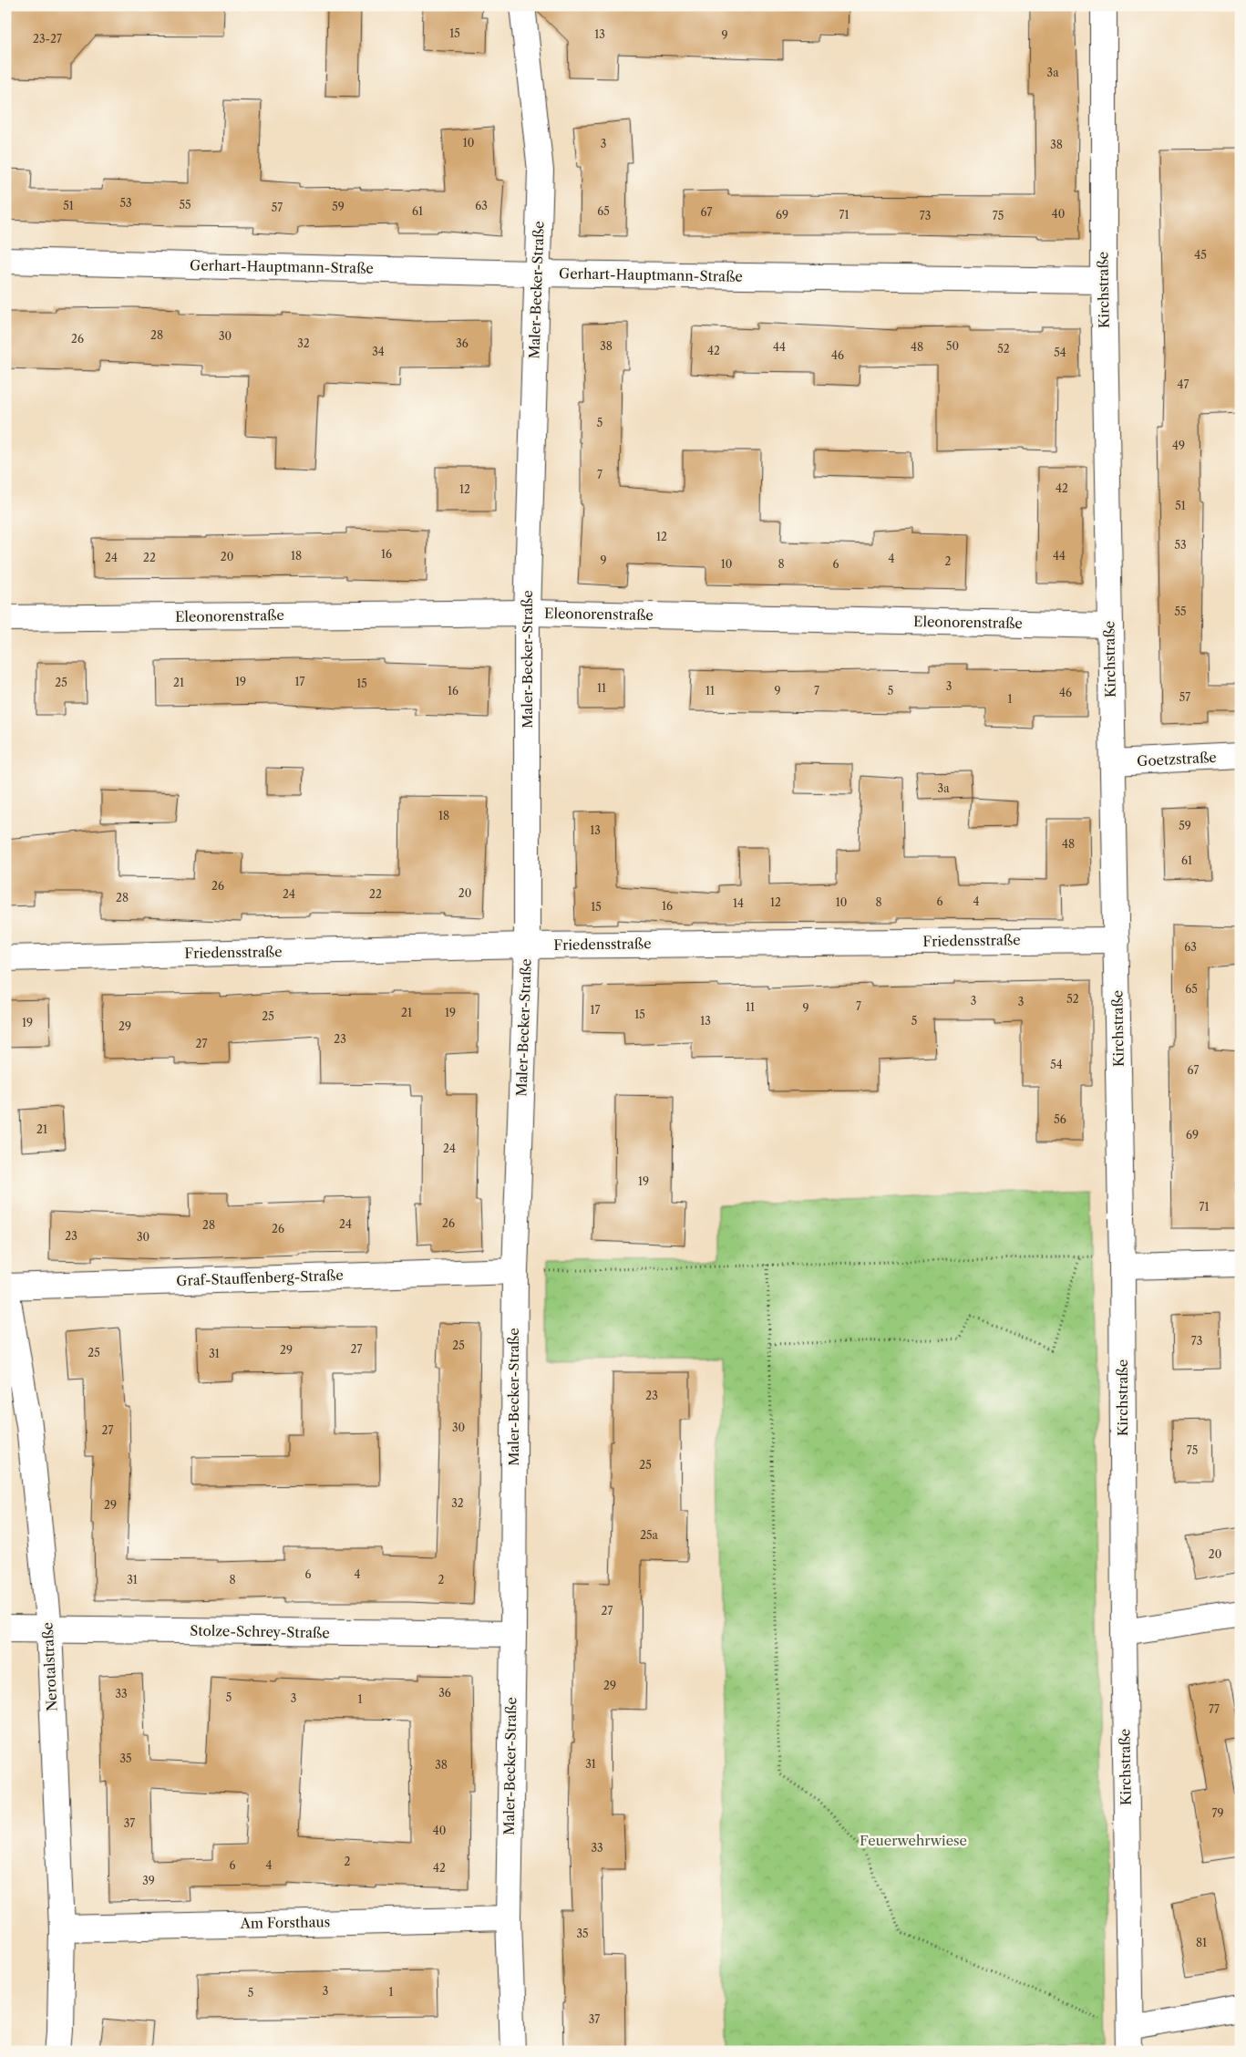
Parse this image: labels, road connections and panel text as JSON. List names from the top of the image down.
{
  "streets": {
    "street": [
      "Gerhart-Hauptmann-Straße",
      "Maler-Becker-Straße",
      "Kirchstraße",
      "Eleonorenstraße",
      "Goetzstraße",
      "Friedensstraße",
      "Graf-Stauffenberg-Straße",
      "Stolze-Schrey-Straße",
      "Nerotalstraße",
      "Am Forsthaus"
    ]
  },
  "crossings": [
    ["Gerhart-Hauptmann-Straße", "Maler-Becker-Straße"],
    ["Gerhart-Hauptmann-Straße", "Kirchstraße"],
    ["Maler-Becker-Straße", "Eleonorenstraße"],
    ["Maler-Becker-Straße", "Friedensstraße"],
    ["Maler-Becker-Straße", "Graf-Stauffenberg-Straße"],
    ["Maler-Becker-Straße", "Stolze-Schrey-Straße"],
    ["Maler-Becker-Straße", "Am Forsthaus"],
    ["Kirchstraße", "Eleonorenstraße"],
    ["Kirchstraße", "Goetzstraße"],
    ["Kirchstraße", "Friedensstraße"],
    ["Graf-Stauffenberg-Straße", "Nerotalstraße"],
    ["Stolze-Schrey-Straße", "Nerotalstraße"],
    ["Nerotalstraße", "Am Forsthaus"]
  ],
  "parks": ["Feuerwehrwiese"],
  "house_numbers": [
    "15",
    "13",
    "9",
    "23-27",
    "3a",
    "10",
    "3",
    "38",
    "53",
    "55",
    "51",
    "63",
    "59",
    "57",
    "61",
    "65",
    "67",
    "40",
    "69",
    "71",
    "73",
    "75",
    "45",
    "28",
    "30",
    "26",
    "32",
    "36",
    "38",
    "50",
    "44",
    "48",
    "52",
    "42",
    "34",
    "54",
    "46",
    "47",
    "5",
    "49",
    "7",
    "42",
    "12",
    "51",
    "12",
    "53",
    "16",
    "18",
    "44",
    "20",
    "24",
    "22",
    "4",
    "9",
    "2",
    "10",
    "8",
    "6",
    "55",
    "19",
    "17",
    "25",
    "21",
    "15",
    "3",
    "11",
    "16",
    "11",
    "9",
    "7",
    "5",
    "46",
    "57",
    "1",
    "3a",
    "18",
    "59",
    "13",
    "48",
    "61",
    "26",
    "20",
    "24",
    "22",
    "28",
    "6",
    "4",
    "12",
    "10",
    "8",
    "14",
    "16",
    "15",
    "63",
    "65",
    "52",
    "3",
    "3",
    "7",
    "11",
    "9",
    "17",
    "21",
    "19",
    "15",
    "25",
    "13",
    "5",
    "19",
    "29",
    "23",
    "27",
    "54",
    "67",
    "56",
    "21",
    "69",
    "24",
    "19",
    "71",
    "26",
    "24",
    "28",
    "26",
    "23",
    "30",
    "73",
    "25",
    "27",
    "29",
    "25",
    "31",
    "23",
    "30",
    "27",
    "75",
    "25",
    "32",
    "29",
    "25a",
    "20",
    "6",
    "4",
    "31",
    "8",
    "2",
    "27",
    "29",
    "36",
    "33",
    "5",
    "3",
    "1",
    "77",
    "35",
    "31",
    "38",
    "79",
    "37",
    "40",
    "33",
    "2",
    "6",
    "4",
    "42",
    "39",
    "35",
    "81",
    "3",
    "1",
    "5",
    "37"
  ]
}
